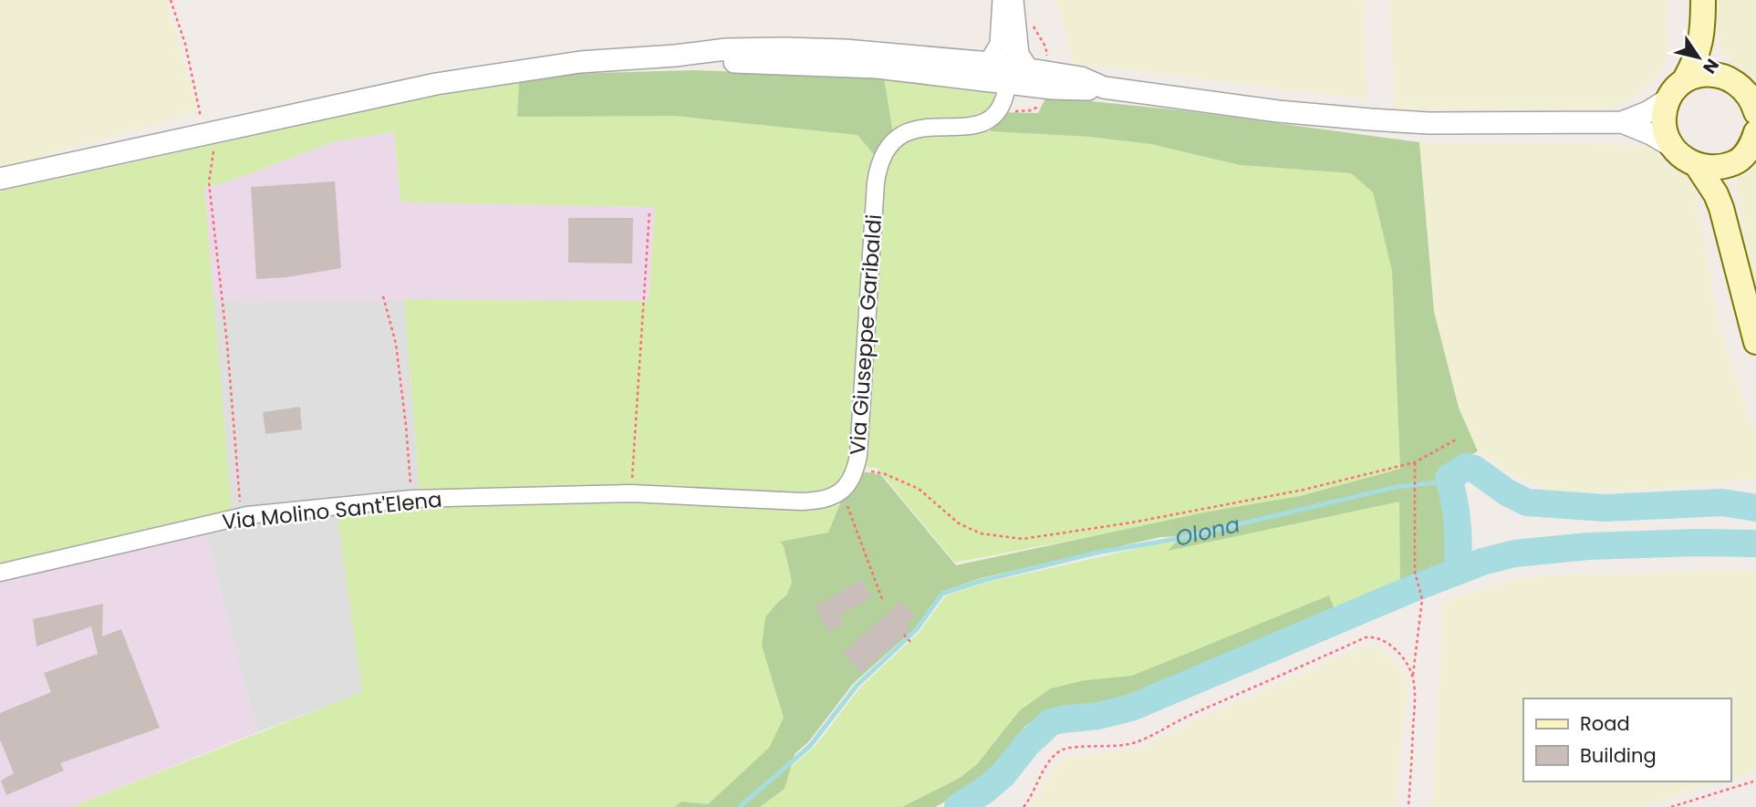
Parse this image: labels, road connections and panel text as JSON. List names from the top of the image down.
{
  "streets": {
    "street": ["Via Giuseppe Garibaldi", "Via Molino Sant'Elena"]
  },
  "water": ["Olona"],
  "legend": ["Road", "Building"],
  "north": "bottom right"
}
